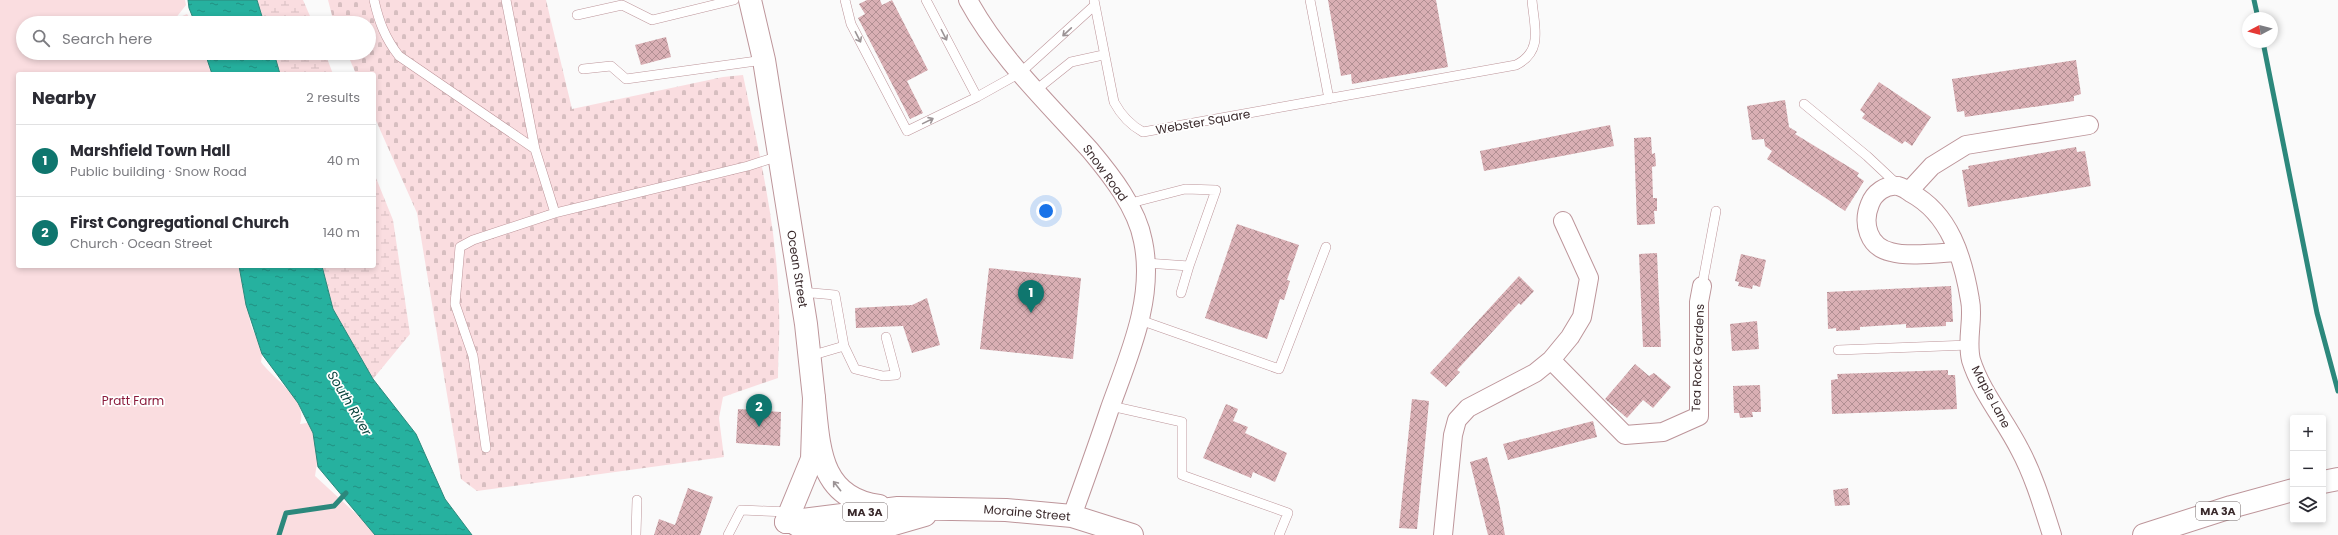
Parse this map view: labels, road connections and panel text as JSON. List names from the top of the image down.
{
  "streets": {
    "main road": ["Ocean Street", "MA 3A", "Moraine Street"],
    "street": ["Snow Road", "Tea Rock Gardens", "Maple Lane"],
    "lane": ["Webster Square"]
  },
  "crossings": [
    ["Webster Square", "Snow Road"],
    ["Snow Road", "Moraine Street"],
    ["Ocean Street", "Moraine Street"]
  ],
  "water": ["South River"],
  "parks": ["Pratt Farm"],
  "north": "left",
  "page": {
    "search": "Search here",
    "heading": ["Nearby", "2 results"],
    "list": [
      {
        "mark": "1",
        "name": "Marshfield Town Hall",
        "note": "Public building · Snow Road",
        "value": "40 m"
      },
      {
        "mark": "2",
        "name": "First Congregational Church",
        "note": "Church · Ocean Street",
        "value": "140 m"
      }
    ],
    "pins": ["1", "2"],
    "map_buttons": ["+", "−"]
  }
}
